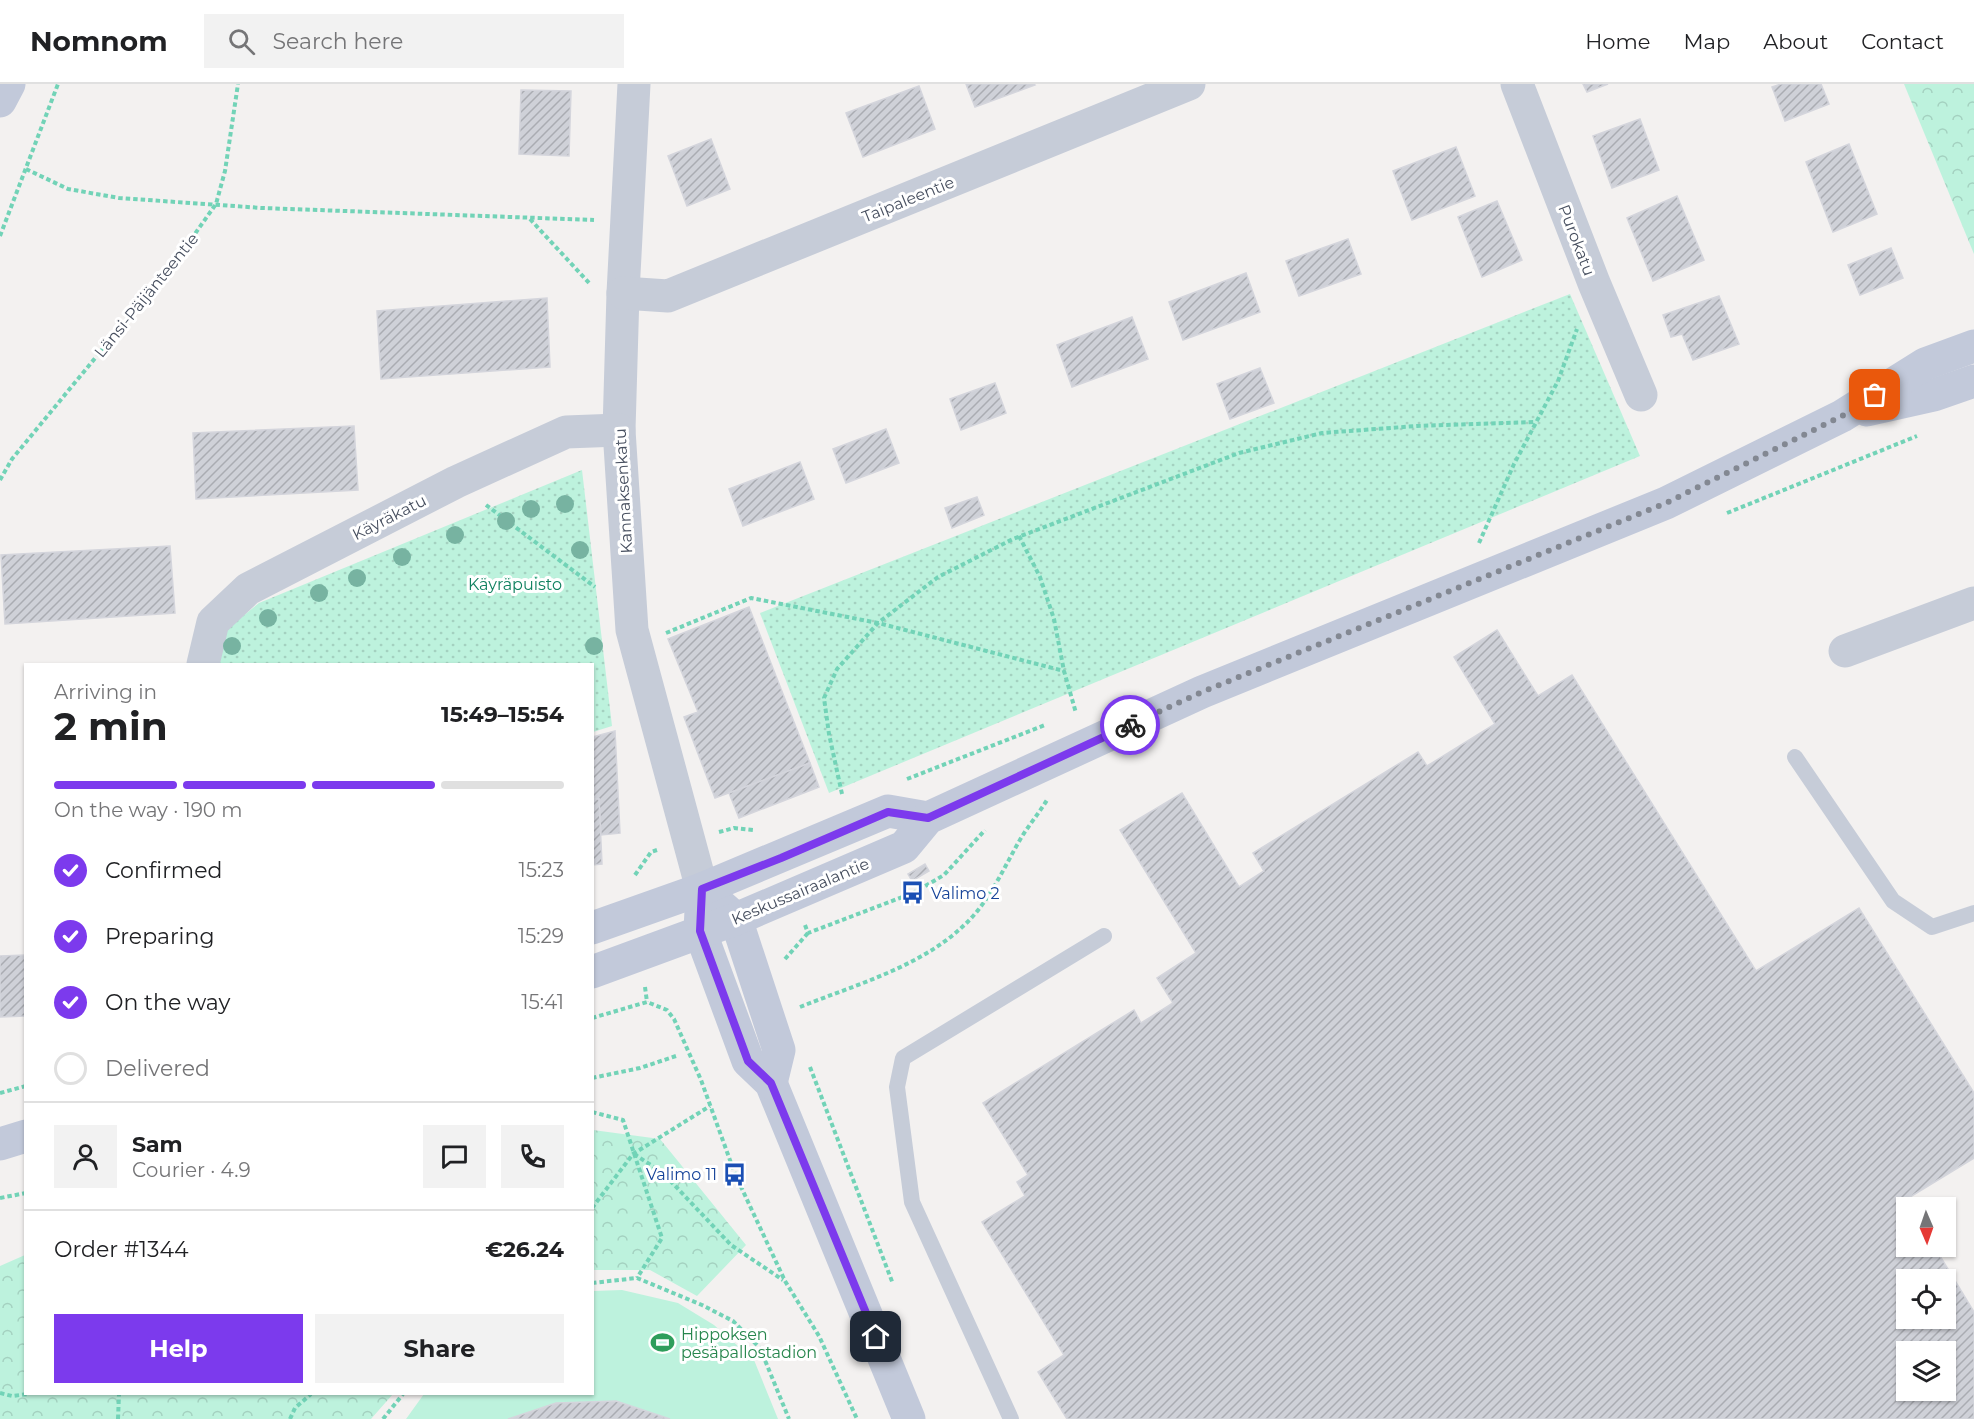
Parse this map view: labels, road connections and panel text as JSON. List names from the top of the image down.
{
  "streets": {
    "main road": ["Keskussairaalantie"],
    "street": [
      "Taipaleentie",
      "Purokatu",
      "Kannaksenkatu",
      "Käyräkatu"
    ],
    "path": ["Länsi-Päijänteentie"]
  },
  "crossings": [
    ["Taipaleentie", "Kannaksenkatu"],
    ["Kannaksenkatu", "Käyräkatu"]
  ],
  "parks": ["Käyräpuisto"],
  "places": {
    "bus stop": ["Valimo 2", "Valimo 11"],
    "sports": ["Hippoksen pesäpallostadion"]
  },
  "north": "bottom",
  "page": {
    "header": "Nomnom",
    "search": "Search here",
    "nav": [
      "Home",
      "Map",
      "About",
      "Contact"
    ],
    "heading": ["2 min", "Arriving in", "15:49–15:54"],
    "panel": [
      "Sam",
      "Courier · 4.9",
      "Order #1344",
      "€26.24"
    ],
    "bar": "On the way · 190 m",
    "list": [
      ["Confirmed", "15:23"],
      ["Preparing", "15:29"],
      ["On the way", "15:41"],
      "Delivered"
    ],
    "buttons": ["Help", "Share"]
  }
}
